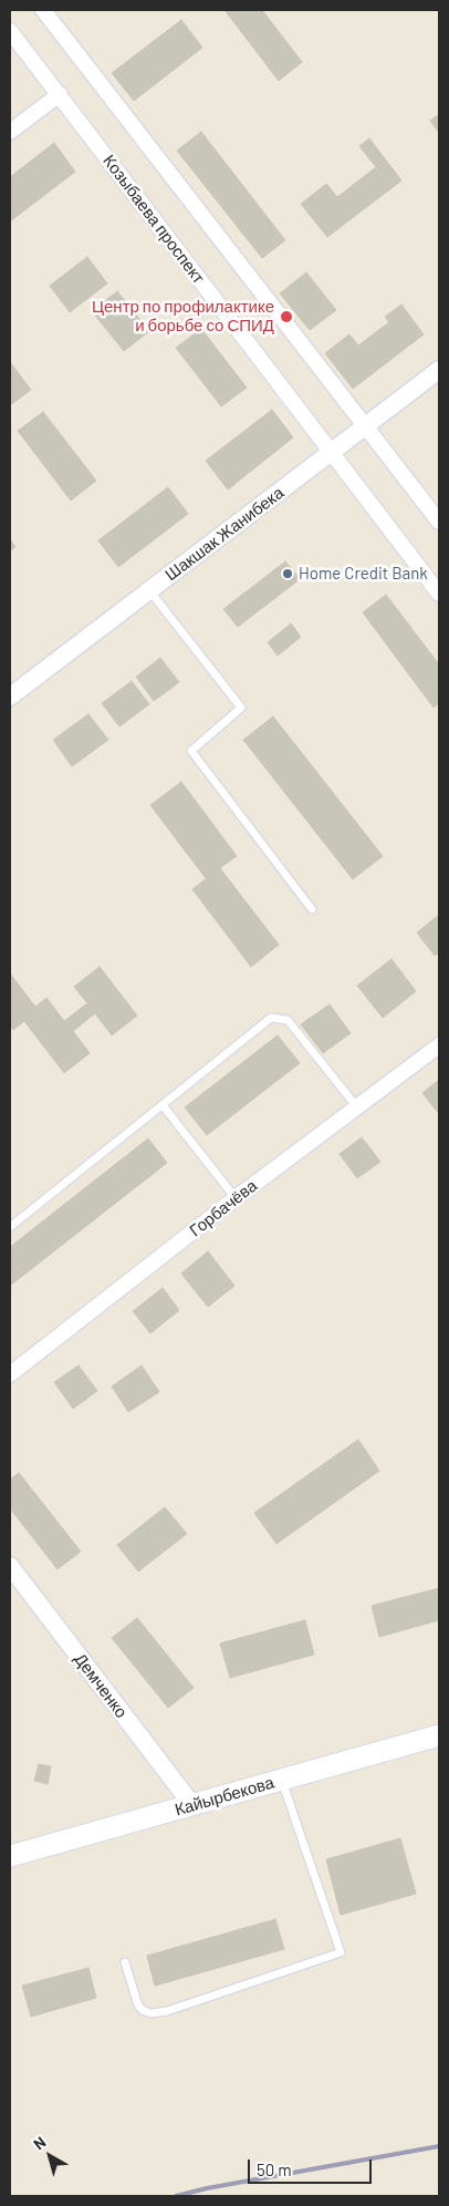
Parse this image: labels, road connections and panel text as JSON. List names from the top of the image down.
{
  "streets": {
    "main road": ["Кайырбекова"],
    "street": [
      "Козыбаева проспект",
      "Шакшак Жанибека",
      "Горбачёва",
      "Демченко"
    ]
  },
  "crossings": [
    ["Козыбаева проспект", "Шакшак Жанибека"],
    ["Демченко", "Кайырбекова"]
  ],
  "places": ["Центр по профилактике и борьбе со СПИД", "Home Credit Bank"],
  "scale_bar": "50 m",
  "north": "top left"
}
